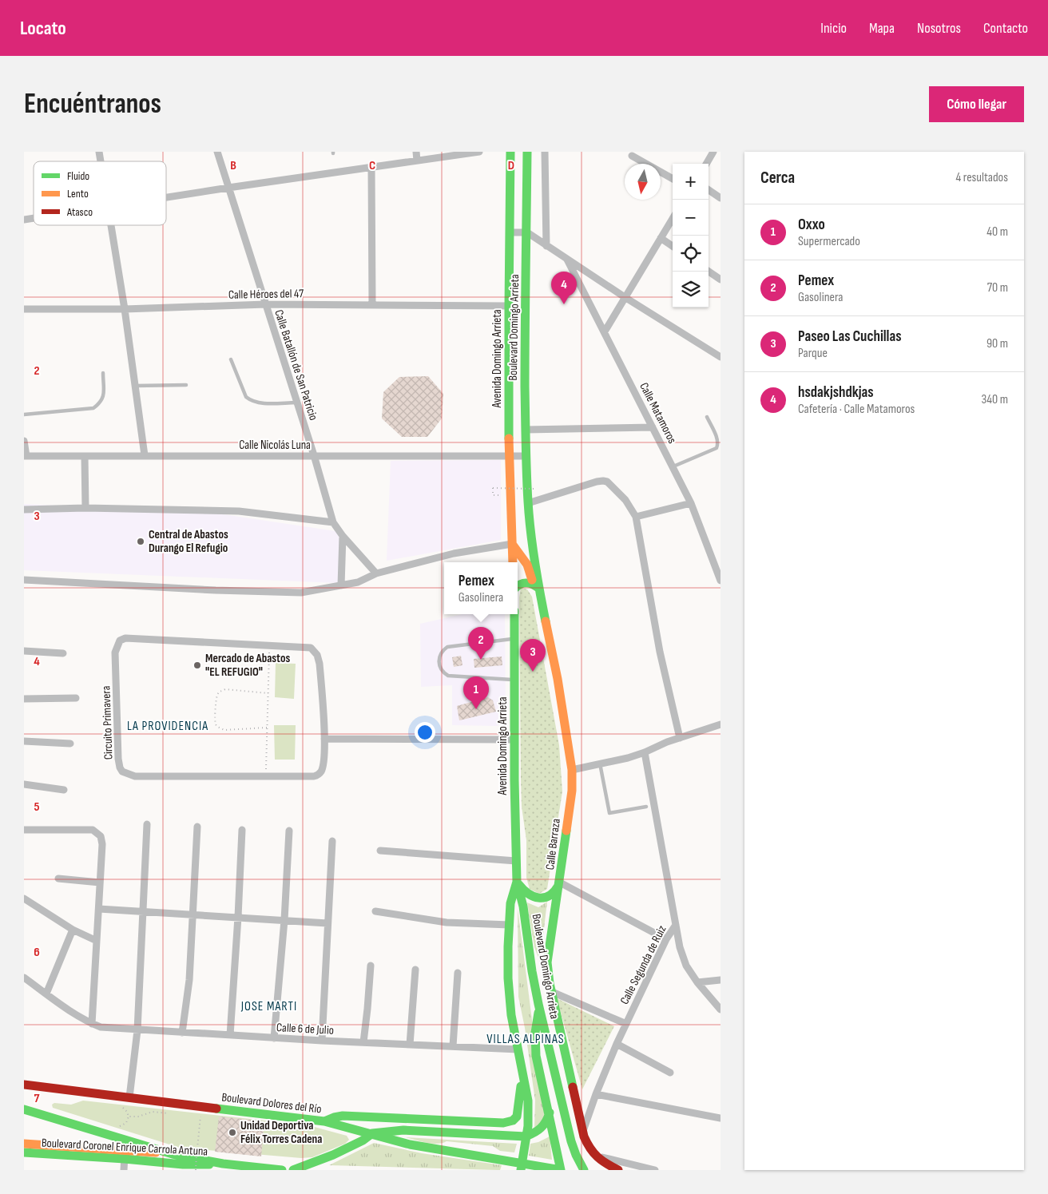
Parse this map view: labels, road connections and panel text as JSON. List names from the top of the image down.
{
  "streets": {
    "main road": [
      "Boulevard Domingo Arrieta",
      "Avenida Domingo Arrieta",
      "Calle Barraza",
      "Boulevard Dolores del Río",
      "Boulevard Coronel Enrique Carrola Antuna"
    ],
    "street": [
      "Calle Héroes del 47",
      "Calle Batallón de San Patricio",
      "Calle Matamoros",
      "Calle Nicolás Luna",
      "Circuito Primavera",
      "Calle Segunda de Ruiz",
      "Calle 6 de Julio"
    ]
  },
  "crossings": [
    ["Calle Héroes del 47", "Avenida Domingo Arrieta"],
    ["Calle Héroes del 47", "Calle Batallón de San Patricio"],
    ["Boulevard Domingo Arrieta", "Avenida Domingo Arrieta"],
    ["Boulevard Domingo Arrieta", "Calle Nicolás Luna"],
    ["Boulevard Domingo Arrieta", "Calle Barraza"],
    ["Avenida Domingo Arrieta", "Calle Nicolás Luna"],
    ["Calle Batallón de San Patricio", "Calle Nicolás Luna"],
    ["Calle Barraza", "Calle Segunda de Ruiz"]
  ],
  "districts": ["LA PROVIDENCIA", "JOSE MARTI", "VILLAS ALPINAS"],
  "places": ["Central de Abastos Durango El Refugio", "Mercado de Abastos \"EL REFUGIO\"", "Unidad Deportiva Félix Torres Cadena"],
  "legend": ["Fluido", "Lento", "Atasco"],
  "north": "bottom",
  "page": {
    "header": "Locato",
    "nav": [
      "Inicio",
      "Mapa",
      "Nosotros",
      "Contacto"
    ],
    "buttons": "Cómo llegar",
    "title": "Encuéntranos",
    "heading": ["Cerca", "4 resultados"],
    "map_buttons": ["+", "−"],
    "list": [
      {
        "mark": "1",
        "name": "Oxxo",
        "note": "Supermercado",
        "value": "40 m"
      },
      {
        "mark": "2",
        "name": "Pemex",
        "note": "Gasolinera",
        "value": "70 m"
      },
      {
        "mark": "3",
        "name": "Paseo Las Cuchillas",
        "note": "Parque",
        "value": "90 m"
      },
      {
        "mark": "4",
        "name": "hsdakjshdkjas",
        "note": "Cafetería · Calle Matamoros",
        "value": "340 m"
      }
    ],
    "pins": [
      "4",
      "2",
      "3",
      "1"
    ],
    "popup": ["Pemex", "Gasolinera"]
  },
  "grid": {
    "columns": ["B", "C", "D"],
    "rows": [
      "2",
      "3",
      "4",
      "5",
      "6",
      "7"
    ]
  }
}
